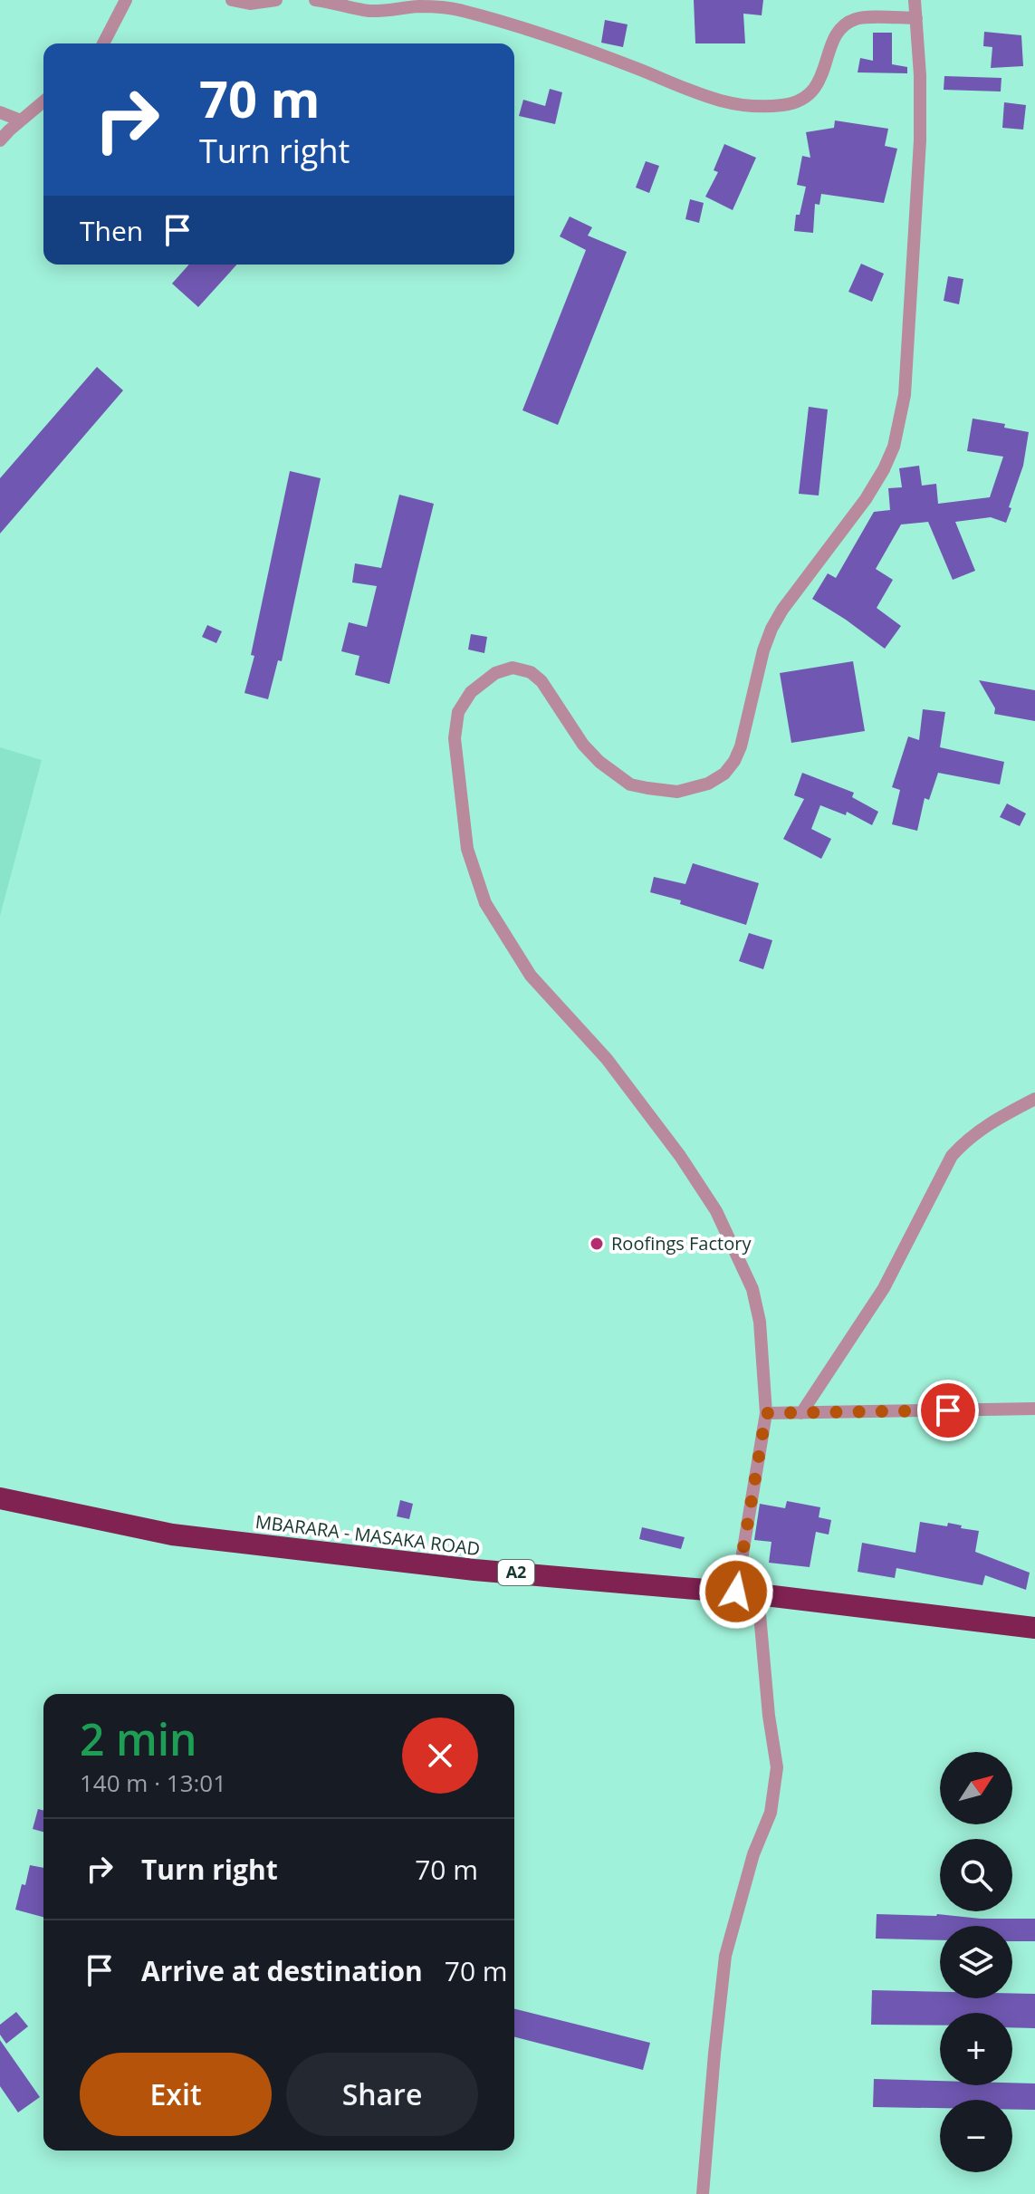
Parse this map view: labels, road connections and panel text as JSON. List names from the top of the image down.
{
  "streets": {
    "highway": ["MBARARA - MASAKA ROAD", "A2"]
  },
  "places": ["Roofings Factory"],
  "north": "top right",
  "page": {
    "turn": ["70 m", "Turn right"],
    "then": "Then",
    "heading": ["2 min", "140 m · 13:01"],
    "map_buttons": ["+", "−"],
    "list": [
      {
        "name": "Turn right",
        "value": "70 m"
      },
      {
        "name": "Arrive at destination",
        "value": "70 m"
      }
    ],
    "buttons": ["Exit", "Share"]
  }
}
